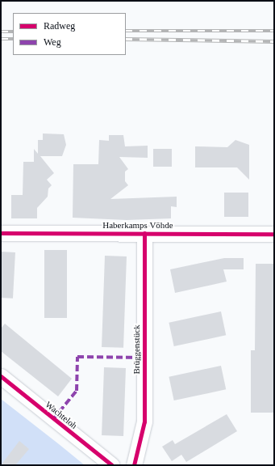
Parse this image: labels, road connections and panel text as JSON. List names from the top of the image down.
{
  "streets": {
    "street": ["Haberkamps Vöhde", "Brüggenstück", "Wachteloh"]
  },
  "crossings": [
    ["Haberkamps Vöhde", "Brüggenstück"]
  ],
  "legend": ["Radweg", "Weg"]
}
